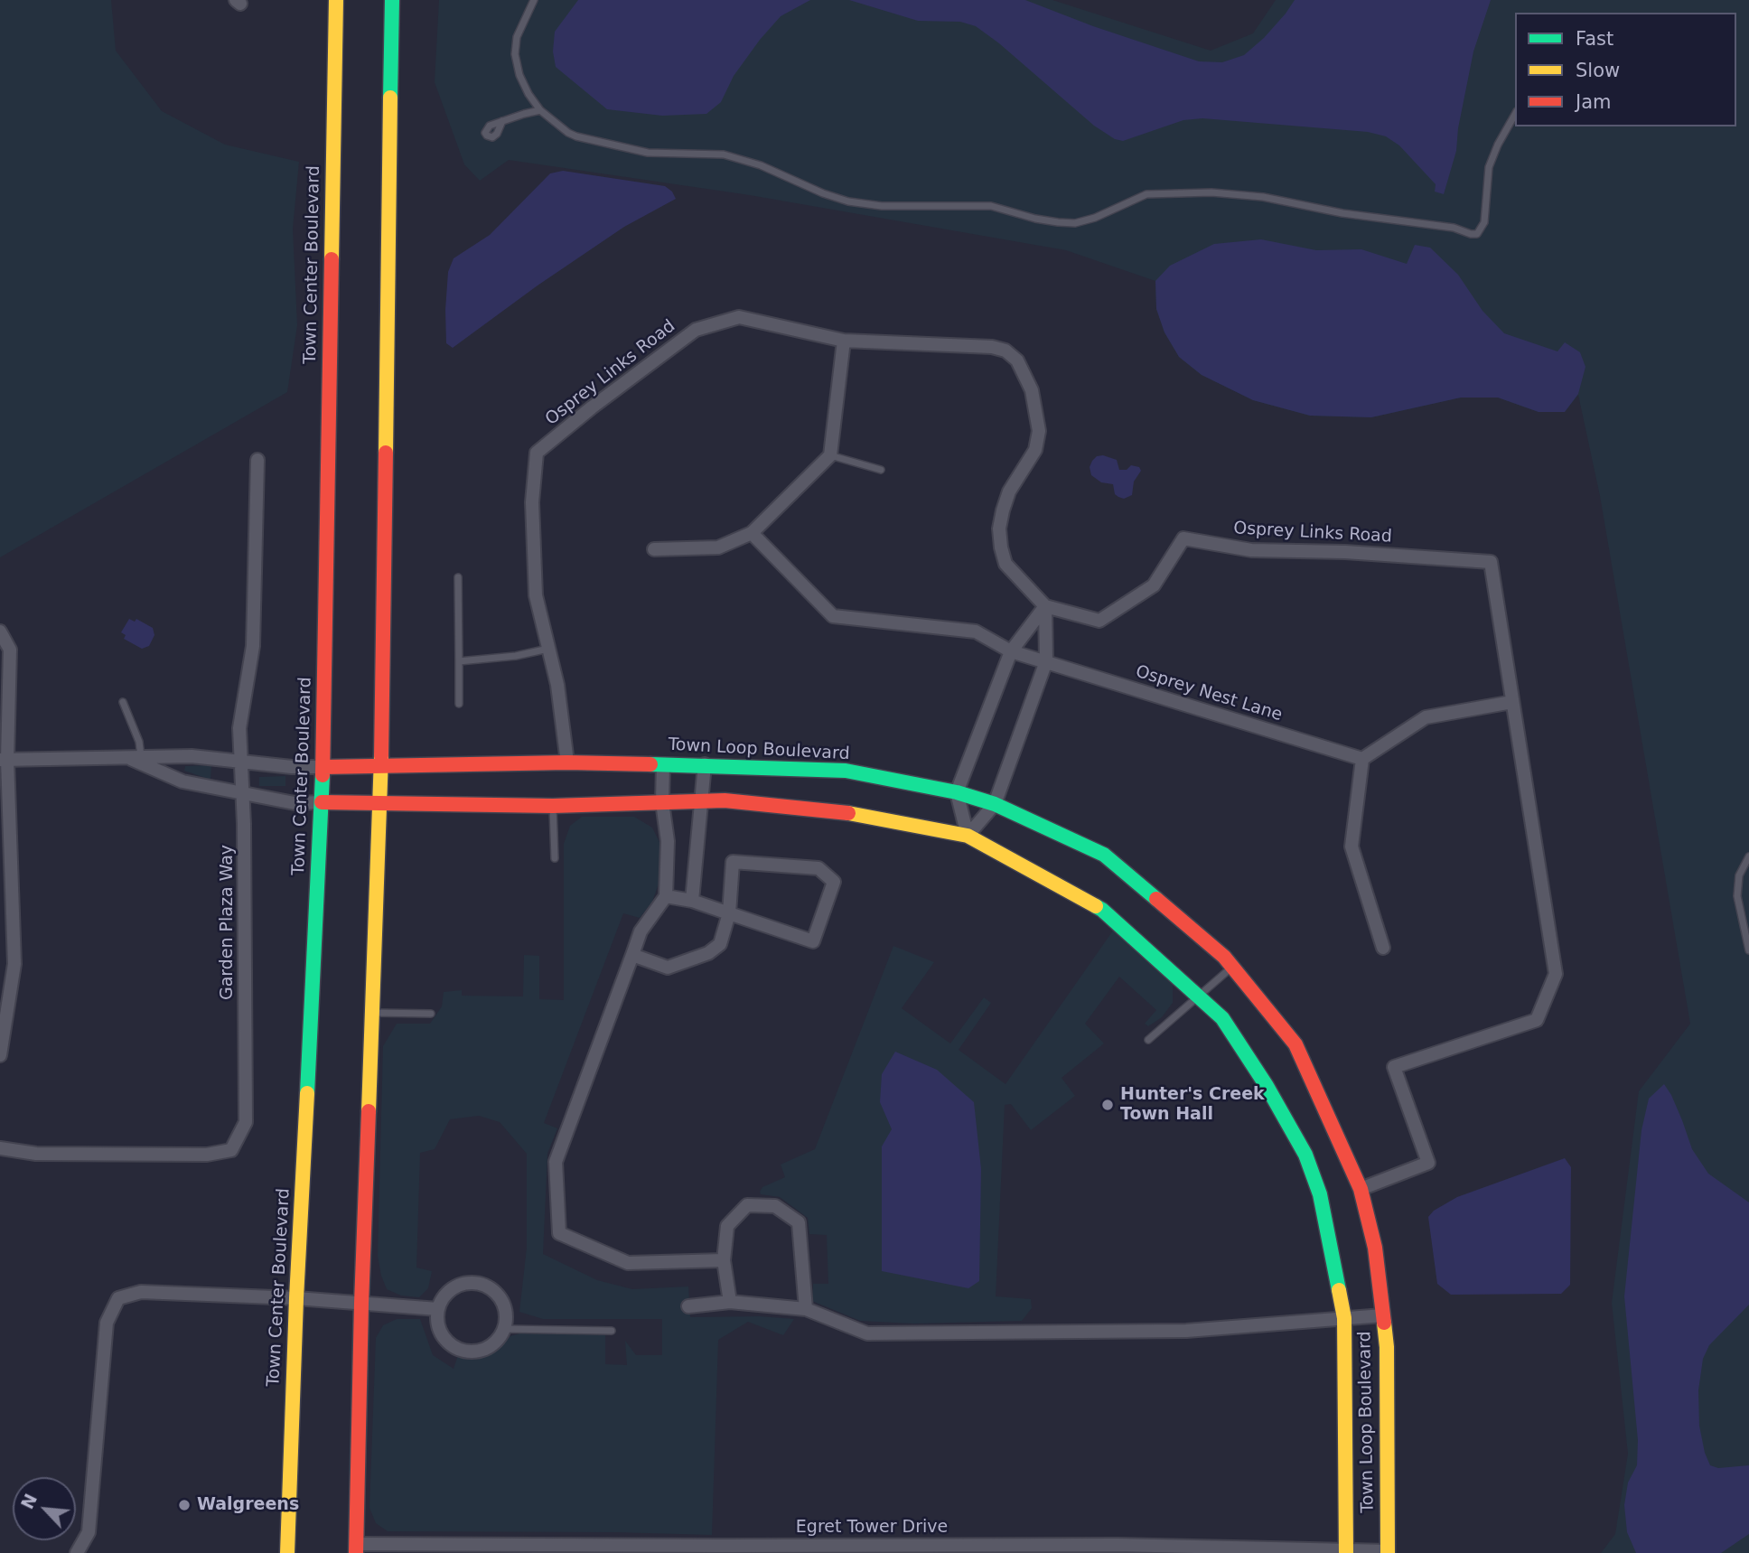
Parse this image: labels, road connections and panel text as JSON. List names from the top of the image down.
{
  "streets": {
    "street": [
      "Town Center Boulevard",
      "Osprey Links Road",
      "Osprey Nest Lane",
      "Town Loop Boulevard",
      "Garden Plaza Way",
      "Egret Tower Drive"
    ]
  },
  "crossings": [
    ["Town Center Boulevard", "Town Loop Boulevard"],
    ["Osprey Links Road", "Town Loop Boulevard"],
    ["Town Loop Boulevard", "Egret Tower Drive"]
  ],
  "places": ["Hunter's Creek Town Hall", "Walgreens"],
  "legend": ["Fast", "Slow", "Jam"],
  "north": "top left"
}
